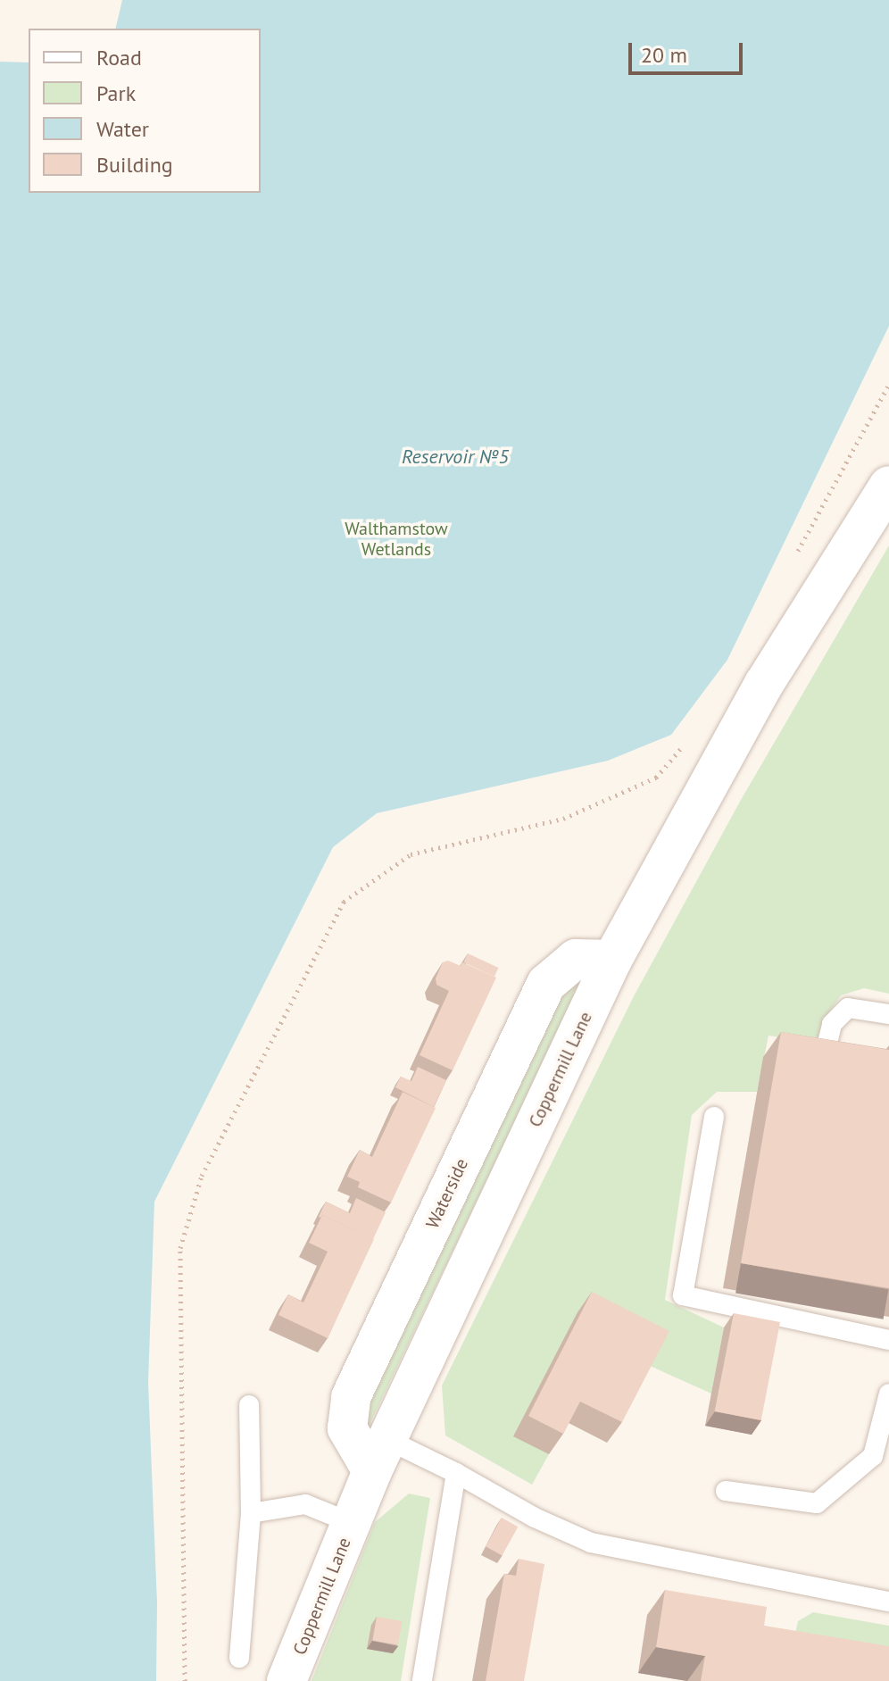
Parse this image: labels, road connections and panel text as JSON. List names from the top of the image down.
{
  "streets": {
    "street": ["Coppermill Lane", "Waterside"]
  },
  "crossings": [
    ["Coppermill Lane", "Waterside"]
  ],
  "water": ["Reservoir №5"],
  "parks": ["Walthamstow Wetlands"],
  "legend": [
    "Road",
    "Park",
    "Water",
    "Building"
  ],
  "scale_bar": "20 m"
}
